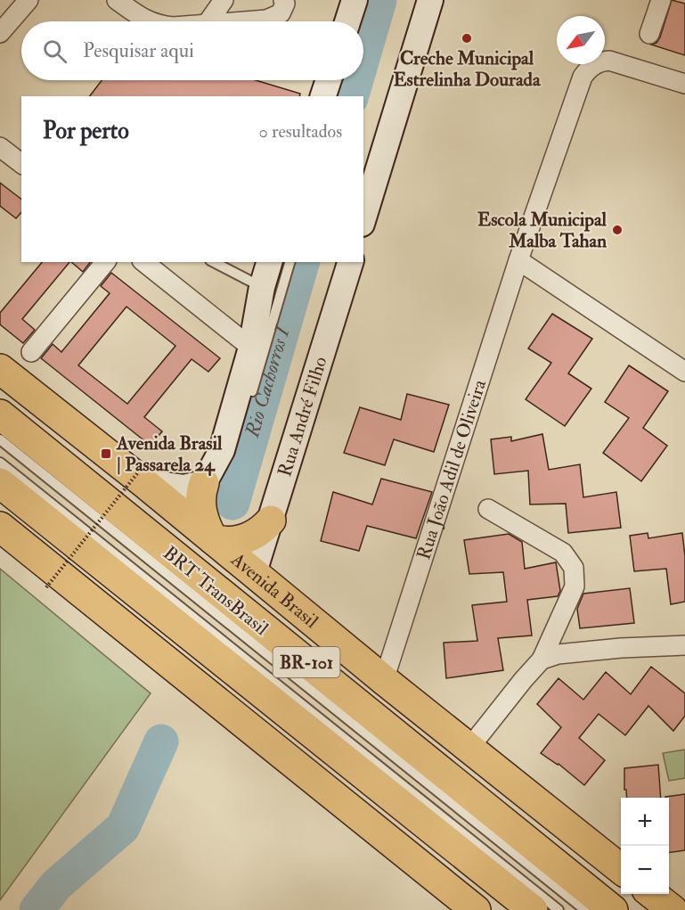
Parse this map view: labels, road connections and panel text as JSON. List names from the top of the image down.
{
  "streets": {
    "highway": ["Avenida Brasil", "BR-101"],
    "street": ["Rua André Filho", "Rua João Adil de Oliveira"],
    "lane": ["BRT TransBrasil"]
  },
  "crossings": [
    ["Rua André Filho", "Avenida Brasil"],
    ["Rua João Adil de Oliveira", "Avenida Brasil"]
  ],
  "water": ["Rio Cachorros I"],
  "places": {
    "other": ["Creche Municipal Estrelinha Dourada", "Escola Municipal Malba Tahan"],
    "transit": ["Avenida Brasil | Passarela 24"]
  },
  "north": "bottom left",
  "page": {
    "search": "Pesquisar aqui",
    "heading": ["Por perto", "0 resultados"],
    "map_buttons": ["+", "−"]
  }
}
